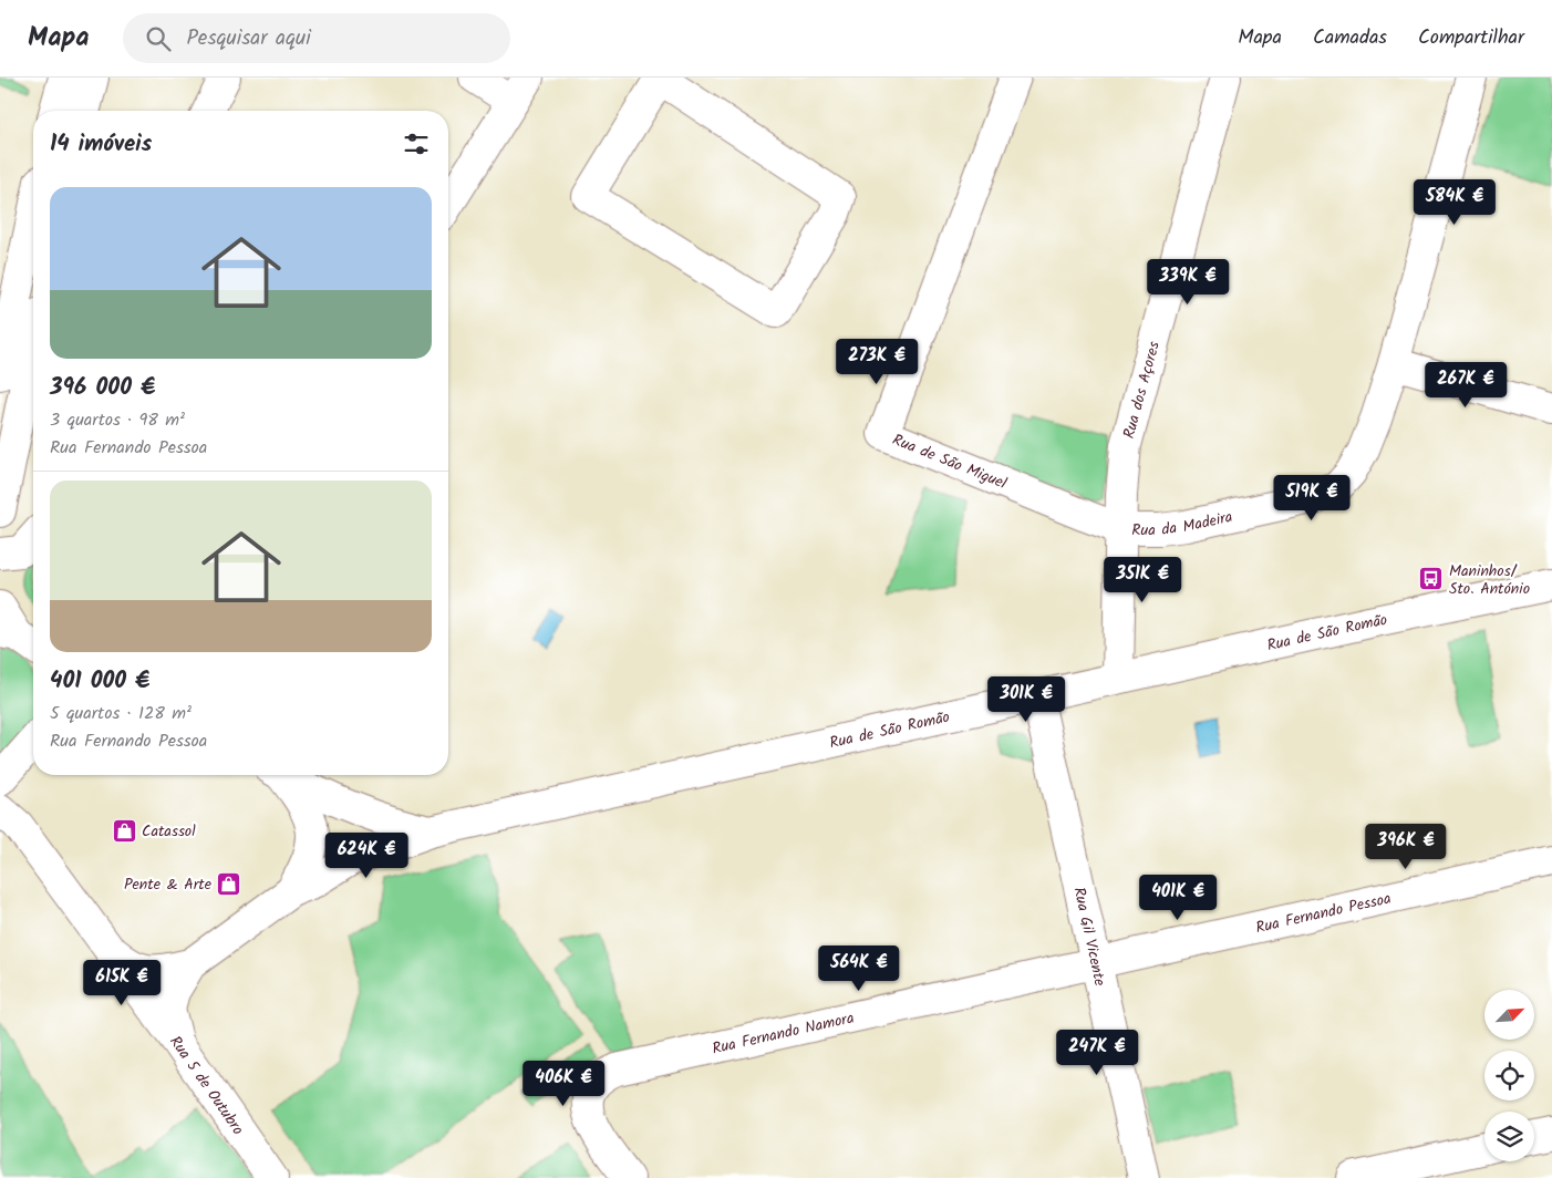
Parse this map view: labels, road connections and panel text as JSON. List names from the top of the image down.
{
  "streets": {
    "street": [
      "Rua dos Açores",
      "Rua de São Miguel",
      "Rua da Madeira",
      "Rua de São Romão",
      "Rua Fernando Pessoa",
      "Rua Gil Vicente",
      "Rua Fernando Namora",
      "Rua 5 de Outubro"
    ]
  },
  "crossings": [
    ["Rua dos Açores", "Rua de São Miguel"],
    ["Rua dos Açores", "Rua da Madeira"],
    ["Rua dos Açores", "Rua de São Romão"],
    ["Rua de São Miguel", "Rua da Madeira"],
    ["Rua de São Romão", "Rua Gil Vicente"],
    ["Rua Fernando Pessoa", "Rua Gil Vicente"],
    ["Rua Fernando Pessoa", "Rua Fernando Namora"],
    ["Rua Gil Vicente", "Rua Fernando Namora"]
  ],
  "places": {
    "bus stop": ["Maninhos/ Sto. António"],
    "shop": ["Catassol", "Pente & Arte"]
  },
  "north": "top right",
  "page": {
    "header": "Mapa",
    "search": "Pesquisar aqui",
    "nav": ["Mapa", "Camadas", "Compartilhar"],
    "heading": "14 imóveis",
    "list": [
      {
        "name": "396 000 €",
        "note": "3 quartos · 98 m² · Rua Fernando Pessoa"
      },
      {
        "name": "401 000 €",
        "note": "5 quartos · 128 m² · Rua Fernando Pessoa"
      }
    ],
    "price": [
      "584K €",
      "339K €",
      "273K €",
      "267K €",
      "519K €",
      "351K €",
      "301K €",
      "396K €",
      "624K €",
      "401K €",
      "564K €",
      "615K €",
      "247K €",
      "406K €"
    ]
  }
}
